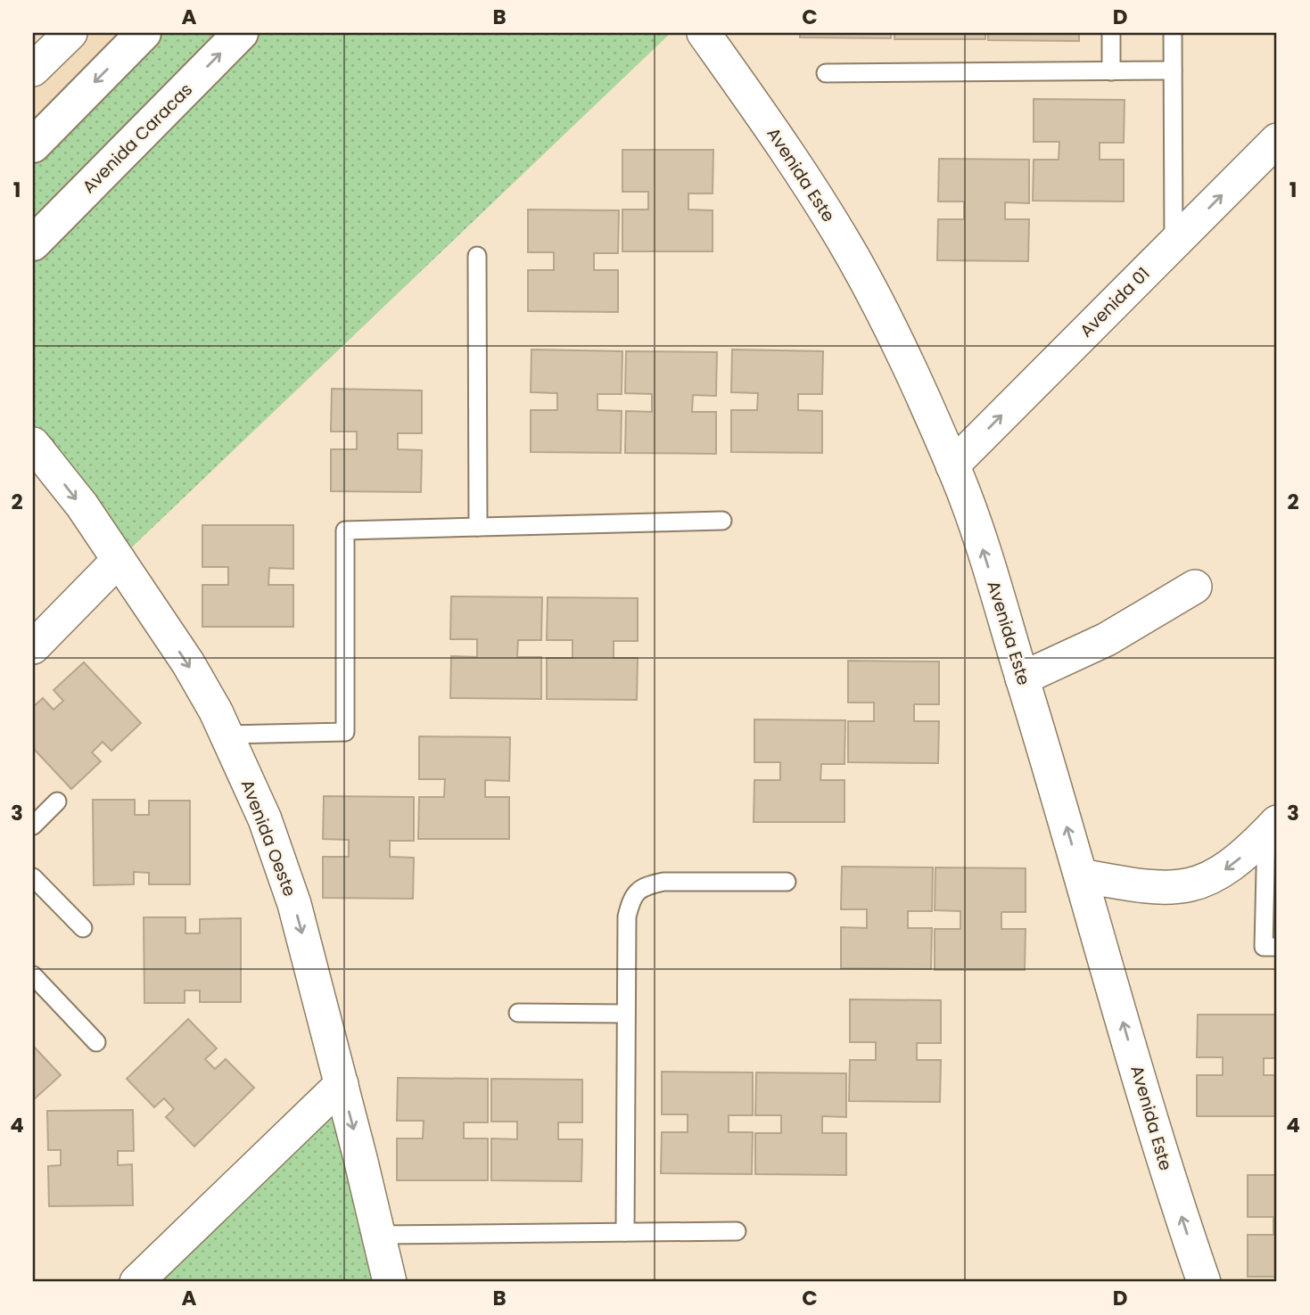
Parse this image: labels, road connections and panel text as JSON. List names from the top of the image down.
{
  "streets": {
    "street": [
      "Avenida Caracas",
      "Avenida Este",
      "Avenida 01",
      "Avenida Oeste"
    ]
  },
  "crossings": [
    ["Avenida Este", "Avenida 01"]
  ],
  "one_way": ["Avenida Este", "Avenida 01", "Avenida Oeste"],
  "grid": {
    "columns": [
      "A",
      "B",
      "C",
      "D"
    ],
    "rows": [
      "1",
      "2",
      "3",
      "4"
    ]
  }
}
